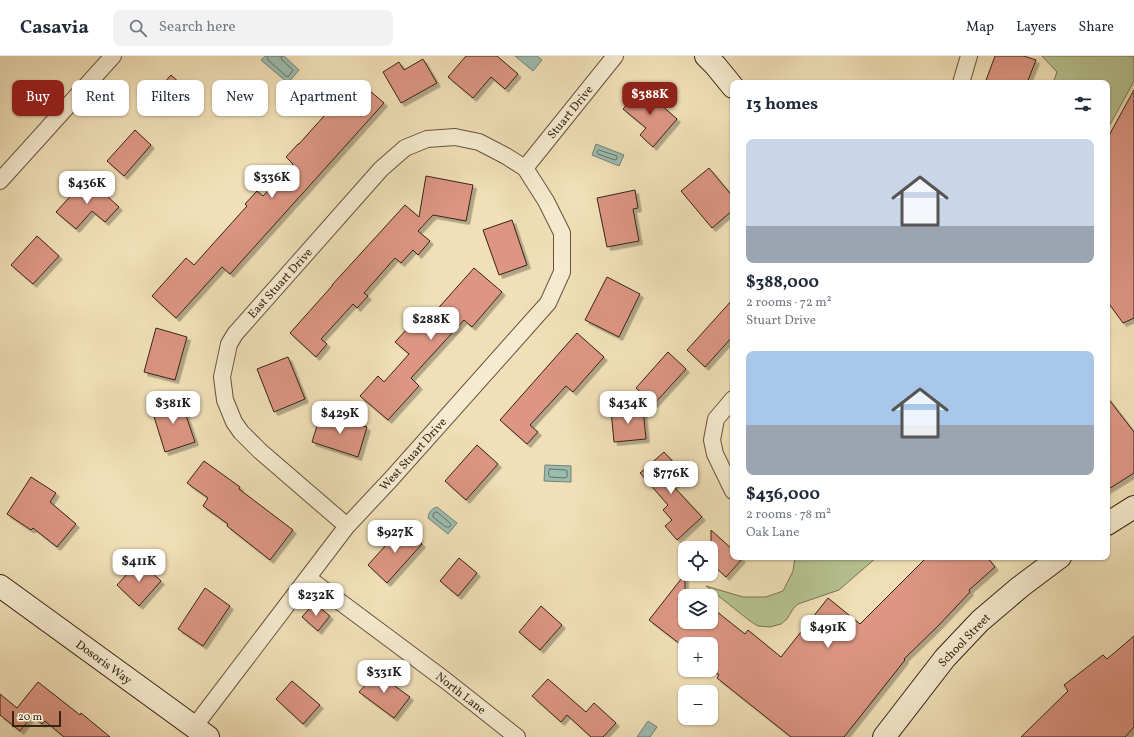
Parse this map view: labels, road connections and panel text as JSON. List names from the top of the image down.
{
  "streets": {
    "street": [
      "Stuart Drive",
      "East Stuart Drive",
      "West Stuart Drive",
      "School Street",
      "Dosoris Way",
      "North Lane"
    ]
  },
  "crossings": [
    ["Stuart Drive", "East Stuart Drive"],
    ["Stuart Drive", "West Stuart Drive"],
    ["East Stuart Drive", "West Stuart Drive"],
    ["West Stuart Drive", "Dosoris Way"],
    ["West Stuart Drive", "North Lane"]
  ],
  "scale_bar": "20 m",
  "page": {
    "header": "Casavia",
    "search": "Search here",
    "nav": ["Map", "Layers", "Share"],
    "chip": [
      "Buy",
      "Rent",
      "Filters",
      "New",
      "Apartment"
    ],
    "heading": "13 homes",
    "price": [
      "$388K",
      "$336K",
      "$436K",
      "$288K",
      "$381K",
      "$434K",
      "$429K",
      "$776K",
      "$927K",
      "$411K",
      "$232K",
      "$491K",
      "$331K"
    ],
    "list": [
      {
        "name": "$388,000",
        "note": "2 rooms · 72 m² · Stuart Drive"
      },
      {
        "name": "$436,000",
        "note": "2 rooms · 78 m² · Oak Lane"
      }
    ],
    "map_buttons": ["+", "−"],
    "scale": "20 m"
  }
}
